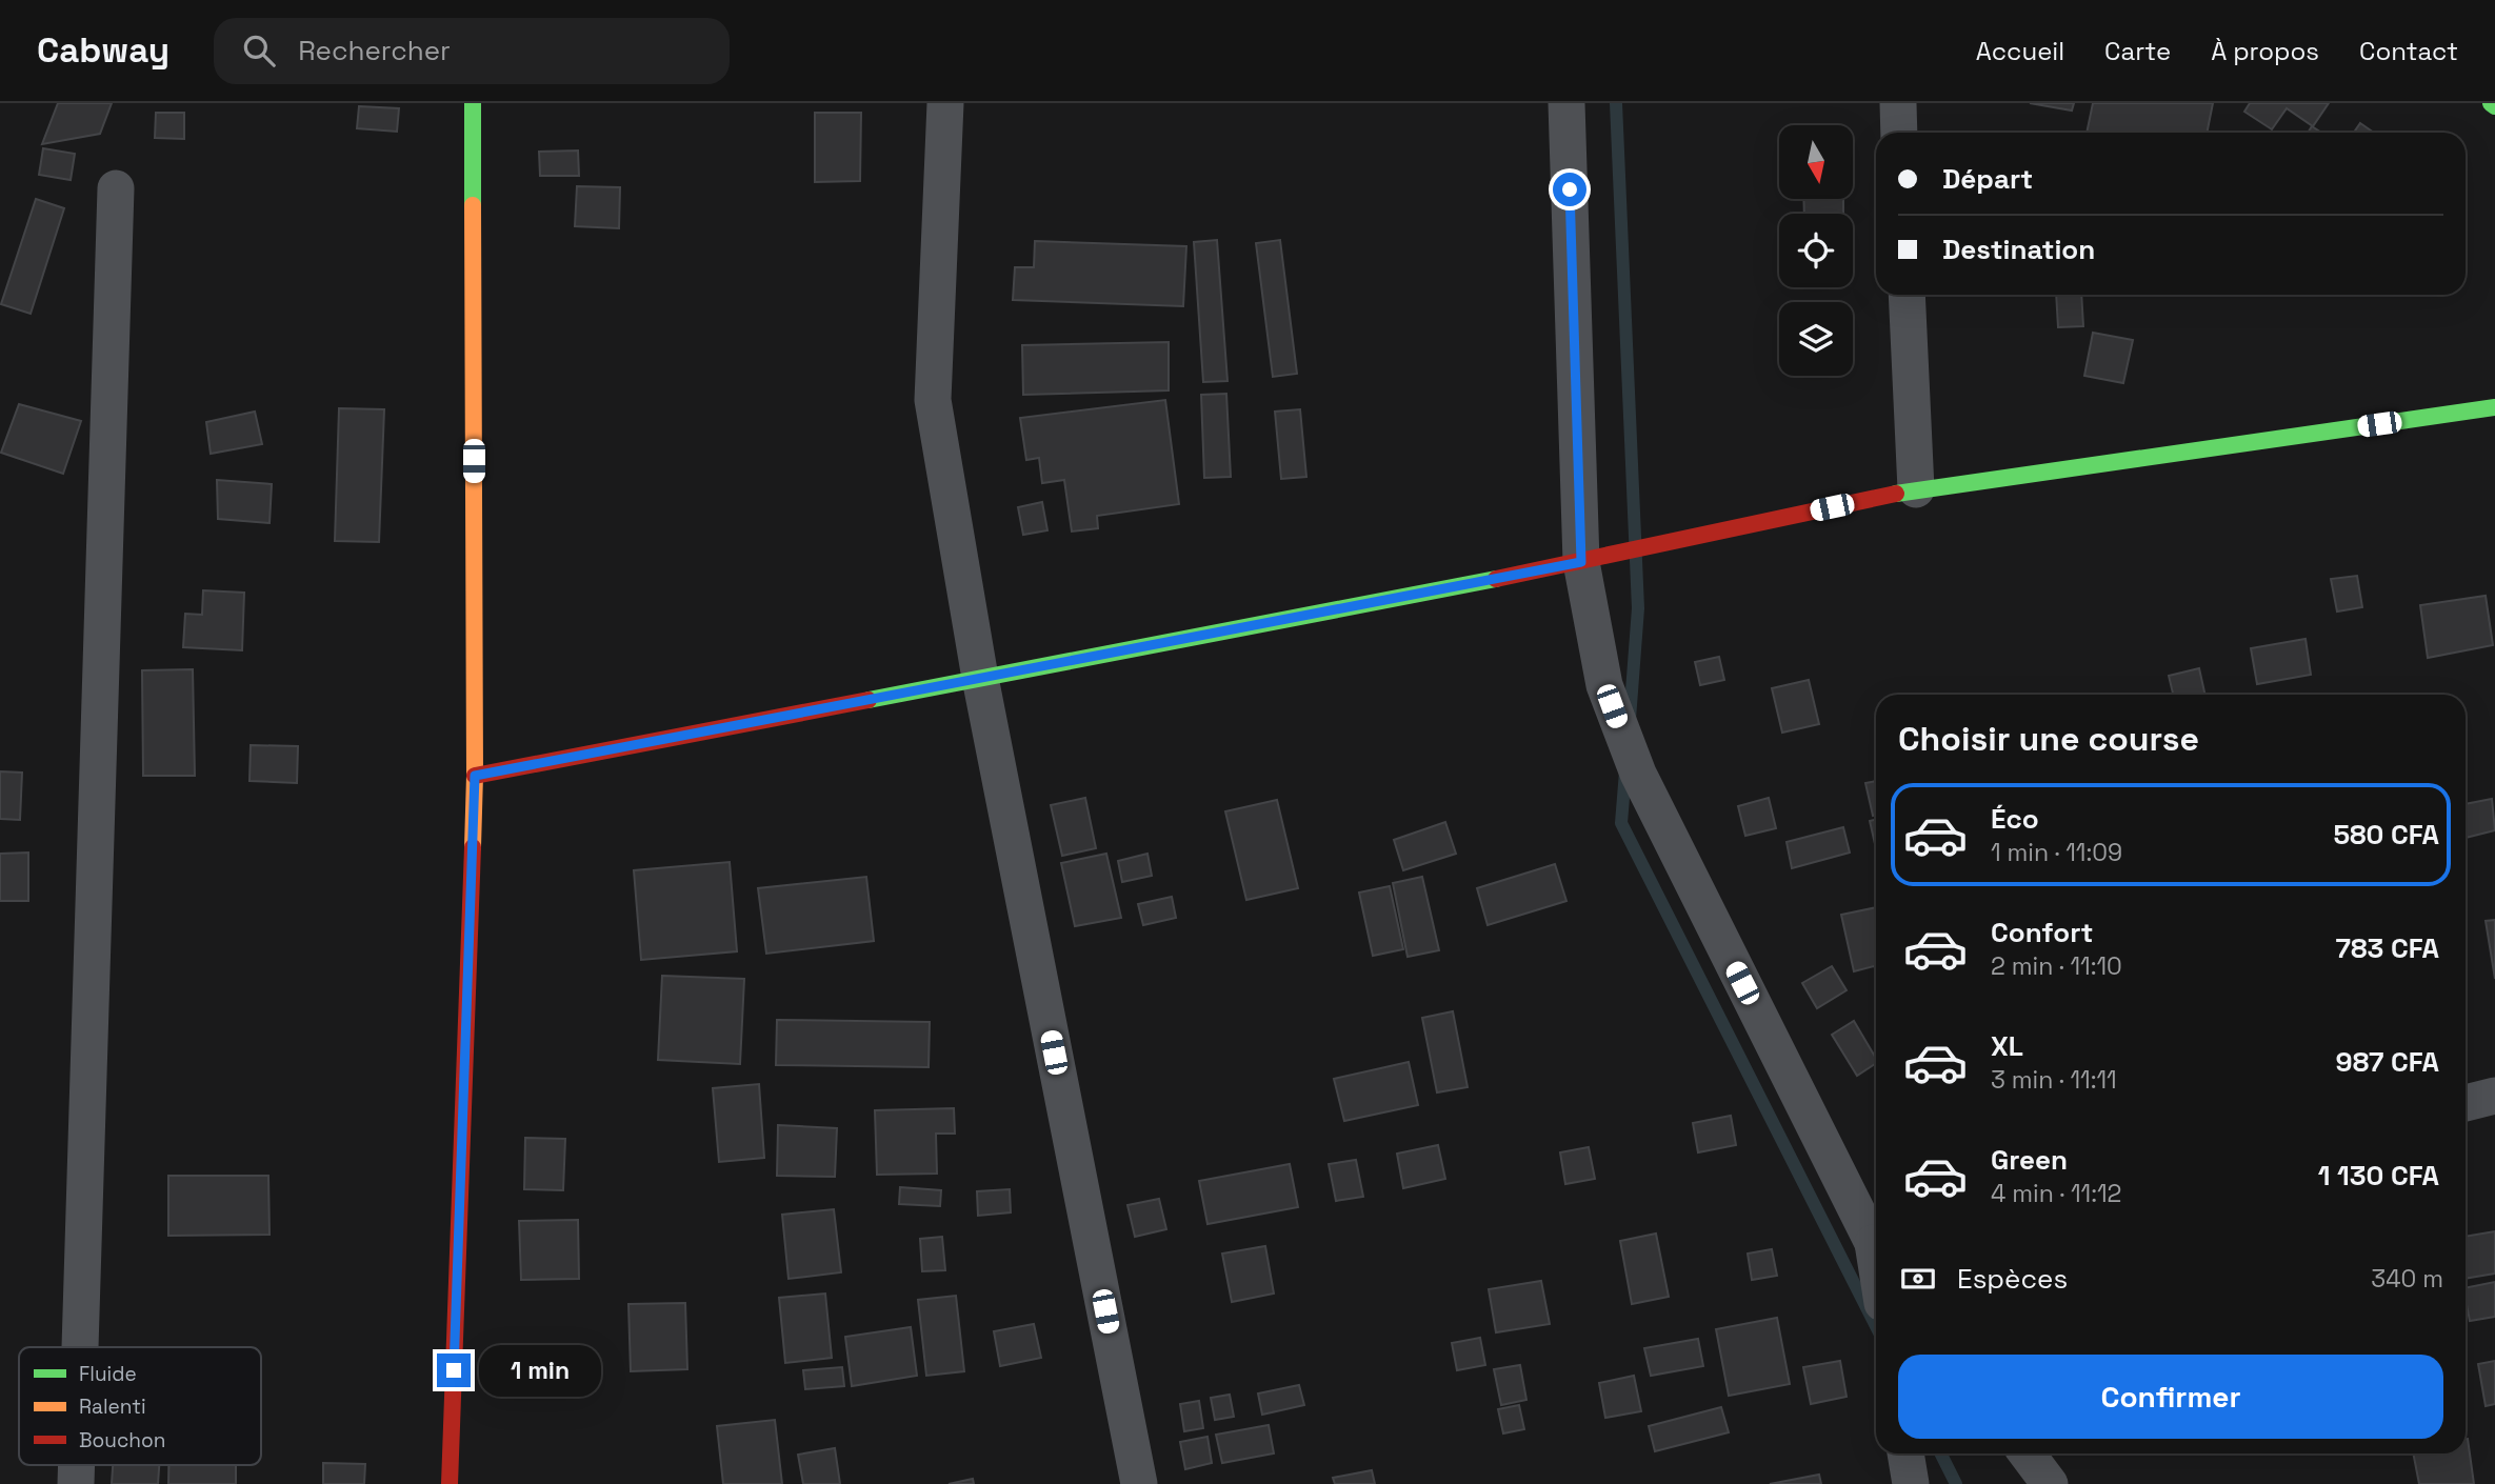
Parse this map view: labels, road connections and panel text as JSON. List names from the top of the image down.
{
  "legend": ["Fluide", "Ralenti", "Bouchon"],
  "north": "bottom",
  "page": {
    "header": "Cabway",
    "search": "Rechercher",
    "nav": [
      "Accueil",
      "Carte",
      "À propos",
      "Contact"
    ],
    "banner": ["Départ", "Destination"],
    "heading": "Choisir une course",
    "list": [
      {
        "name": "Éco",
        "note": "1 min · 11:09",
        "value": "580 CFA"
      },
      {
        "name": "Confort",
        "note": "2 min · 11:10",
        "value": "783 CFA"
      },
      {
        "name": "XL",
        "note": "3 min · 11:11",
        "value": "987 CFA"
      },
      {
        "name": "Green",
        "note": "4 min · 11:12",
        "value": "1 130 CFA"
      }
    ],
    "pay": ["Espèces", "340 m"],
    "buttons": "Confirmer",
    "bubble": "1 min"
  }
}
